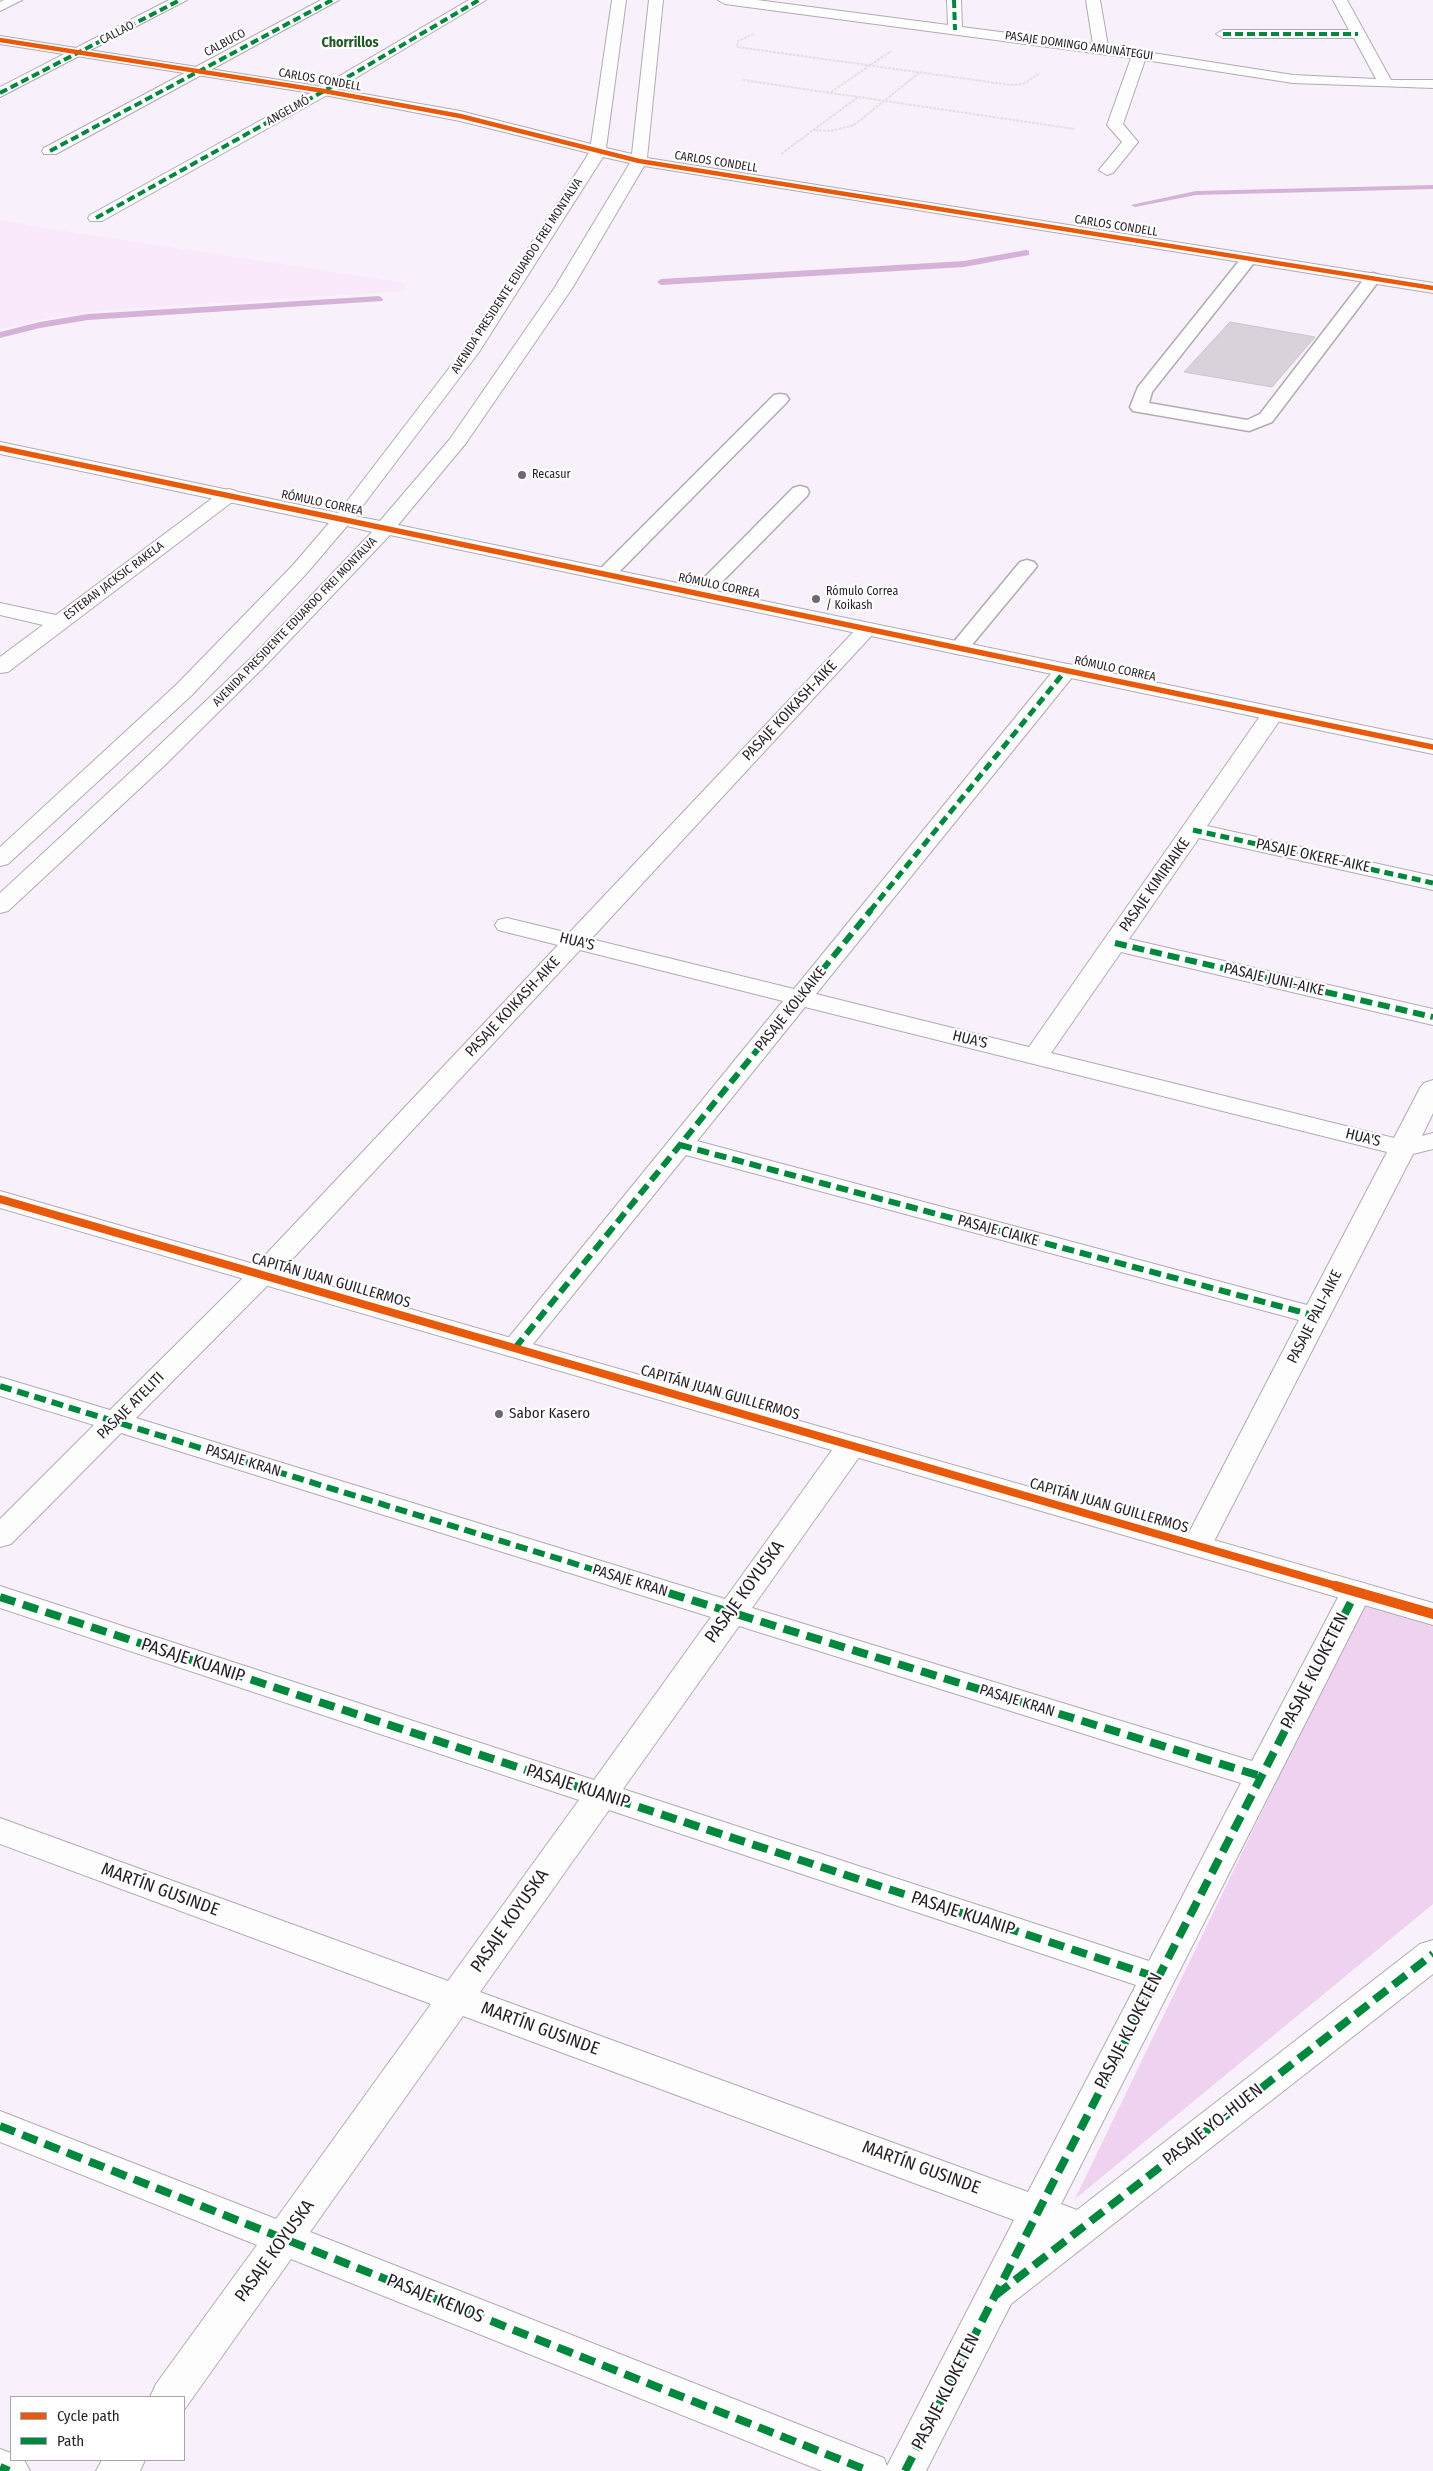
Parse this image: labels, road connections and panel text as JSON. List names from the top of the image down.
{
  "streets": {
    "street": [
      "CALLAO",
      "CALBUCO",
      "PASAJE DOMINGO AMUNÁTEGUI",
      "CARLOS CONDELL",
      "ANGELMÓ",
      "AVENIDA PRESIDENTE EDUARDO FREI MONTALVA",
      "RÓMULO CORREA",
      "ESTEBAN JACKSIC RAKELA",
      "PASAJE KOIKASH-AIKE",
      "PASAJE OKERE-AIKE",
      "PASAJE KIMIRIAIKE",
      "HUA'S",
      "PASAJE JUNI-AIKE",
      "PASAJE KOLKAIKE",
      "PASAJE CIAIKE",
      "CAPITÁN JUAN GUILLERMOS",
      "PASAJE PALI-AIKE",
      "PASAJE ATELITI",
      "PASAJE KRAN",
      "PASAJE KOYUSKA",
      "PASAJE KUANIP",
      "PASAJE KLOKETEN",
      "MARTÍN GUSINDE",
      "PASAJE YO-HUEN",
      "PASAJE KENOS"
    ]
  },
  "crossings": [
    ["CALLAO", "CARLOS CONDELL"],
    ["CALBUCO", "CARLOS CONDELL"],
    ["CARLOS CONDELL", "ANGELMÓ"],
    ["CARLOS CONDELL", "AVENIDA PRESIDENTE EDUARDO FREI MONTALVA"],
    ["AVENIDA PRESIDENTE EDUARDO FREI MONTALVA", "RÓMULO CORREA"],
    ["RÓMULO CORREA", "ESTEBAN JACKSIC RAKELA"],
    ["RÓMULO CORREA", "PASAJE KOIKASH-AIKE"],
    ["RÓMULO CORREA", "PASAJE KIMIRIAIKE"],
    ["RÓMULO CORREA", "PASAJE KOLKAIKE"],
    ["PASAJE KOIKASH-AIKE", "HUA'S"],
    ["PASAJE KOIKASH-AIKE", "CAPITÁN JUAN GUILLERMOS"],
    ["PASAJE KOIKASH-AIKE", "PASAJE ATELITI"],
    ["PASAJE OKERE-AIKE", "PASAJE KIMIRIAIKE"],
    ["PASAJE KIMIRIAIKE", "HUA'S"],
    ["PASAJE KIMIRIAIKE", "PASAJE JUNI-AIKE"],
    ["HUA'S", "PASAJE KOLKAIKE"],
    ["HUA'S", "PASAJE PALI-AIKE"],
    ["PASAJE KOLKAIKE", "PASAJE CIAIKE"],
    ["PASAJE KOLKAIKE", "CAPITÁN JUAN GUILLERMOS"],
    ["PASAJE CIAIKE", "PASAJE PALI-AIKE"],
    ["CAPITÁN JUAN GUILLERMOS", "PASAJE PALI-AIKE"],
    ["CAPITÁN JUAN GUILLERMOS", "PASAJE ATELITI"],
    ["CAPITÁN JUAN GUILLERMOS", "PASAJE KOYUSKA"],
    ["CAPITÁN JUAN GUILLERMOS", "PASAJE KLOKETEN"],
    ["PASAJE ATELITI", "PASAJE KRAN"],
    ["PASAJE KRAN", "PASAJE KOYUSKA"],
    ["PASAJE KRAN", "PASAJE KLOKETEN"],
    ["PASAJE KOYUSKA", "PASAJE KUANIP"],
    ["PASAJE KOYUSKA", "MARTÍN GUSINDE"],
    ["PASAJE KOYUSKA", "PASAJE KENOS"],
    ["PASAJE KUANIP", "PASAJE KLOKETEN"],
    ["PASAJE KLOKETEN", "MARTÍN GUSINDE"],
    ["PASAJE KLOKETEN", "PASAJE YO-HUEN"],
    ["MARTÍN GUSINDE", "PASAJE YO-HUEN"]
  ],
  "districts": ["Chorrillos"],
  "places": ["Recasur", "Rómulo Correa / Koikash", "Sabor Kasero"],
  "legend": ["Cycle path", "Path"]
}
